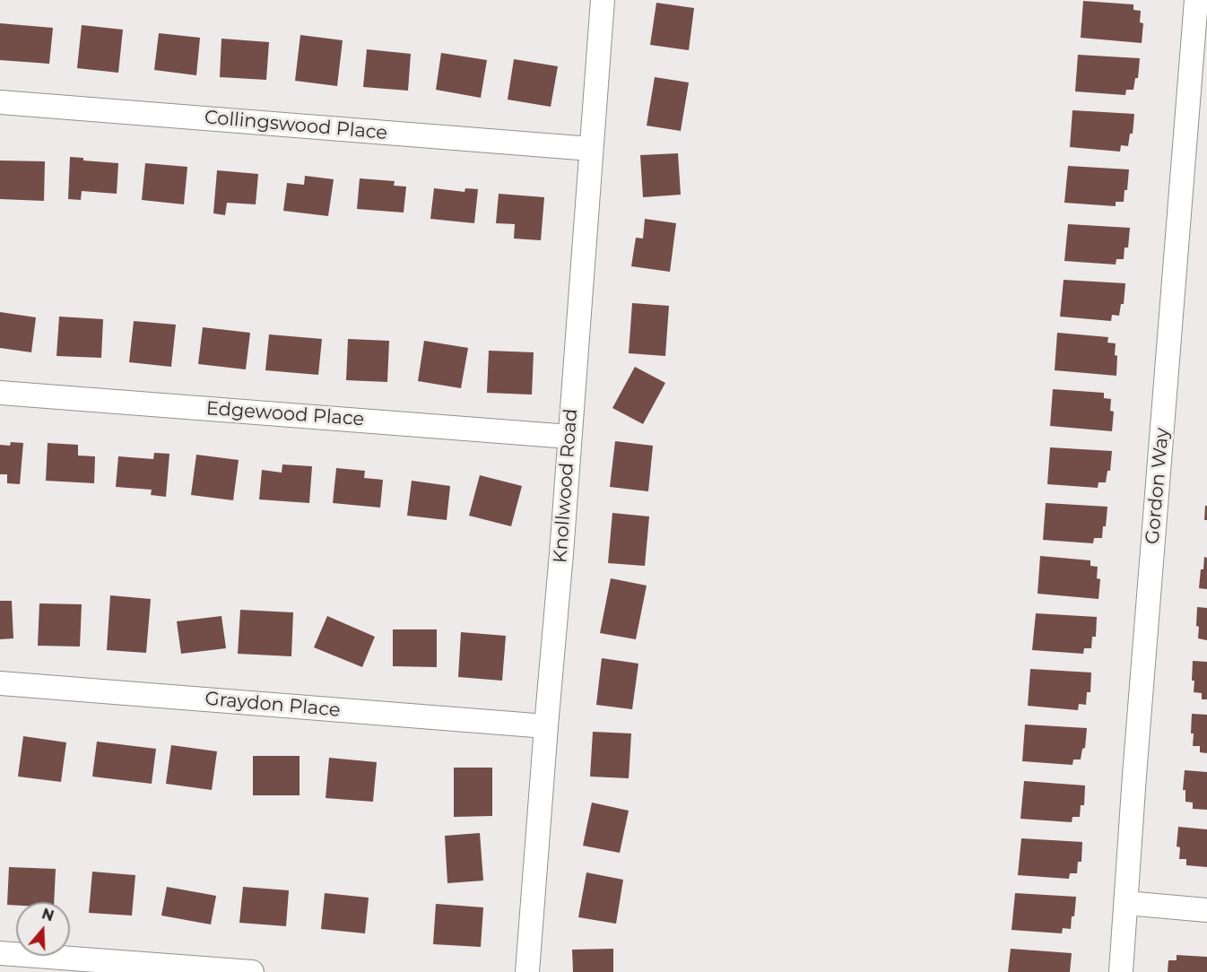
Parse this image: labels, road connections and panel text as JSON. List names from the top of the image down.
{
  "streets": {
    "street": [
      "Collingswood Place",
      "Edgewood Place",
      "Knollwood Road",
      "Gordon Way",
      "Graydon Place"
    ]
  },
  "crossings": [
    ["Collingswood Place", "Knollwood Road"],
    ["Edgewood Place", "Knollwood Road"],
    ["Knollwood Road", "Graydon Place"]
  ],
  "north": "top"
}
